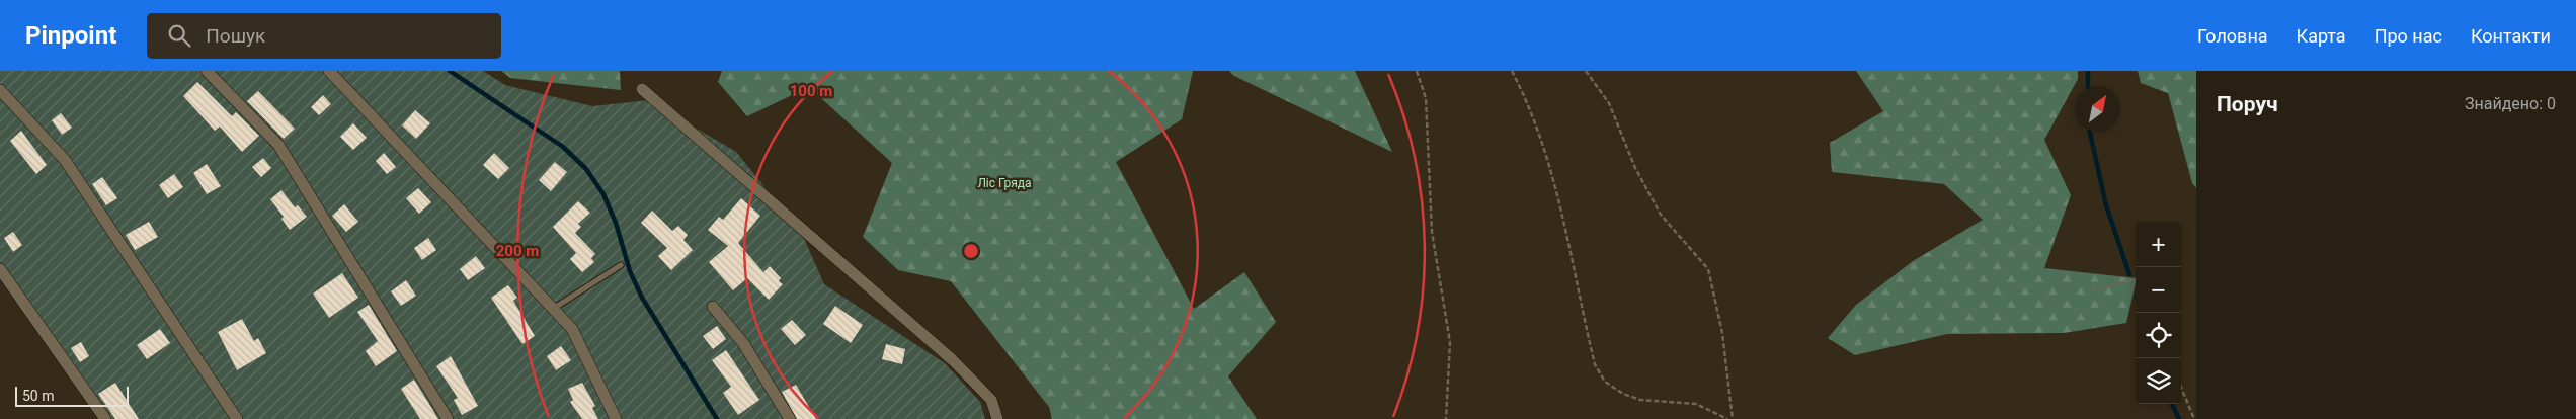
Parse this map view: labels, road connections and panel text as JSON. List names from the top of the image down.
{
  "parks": ["Ліс Гряда"],
  "scale_bar": "50 m",
  "north": "top right",
  "page": {
    "header": "Pinpoint",
    "search": "Пошук",
    "nav": [
      "Головна",
      "Карта",
      "Про нас",
      "Контакти"
    ],
    "heading": ["Поруч", "Знайдено: 0"],
    "map_buttons": ["+", "−"],
    "scale": "50 m"
  },
  "rings": ["100 m", "200 m"]
}
